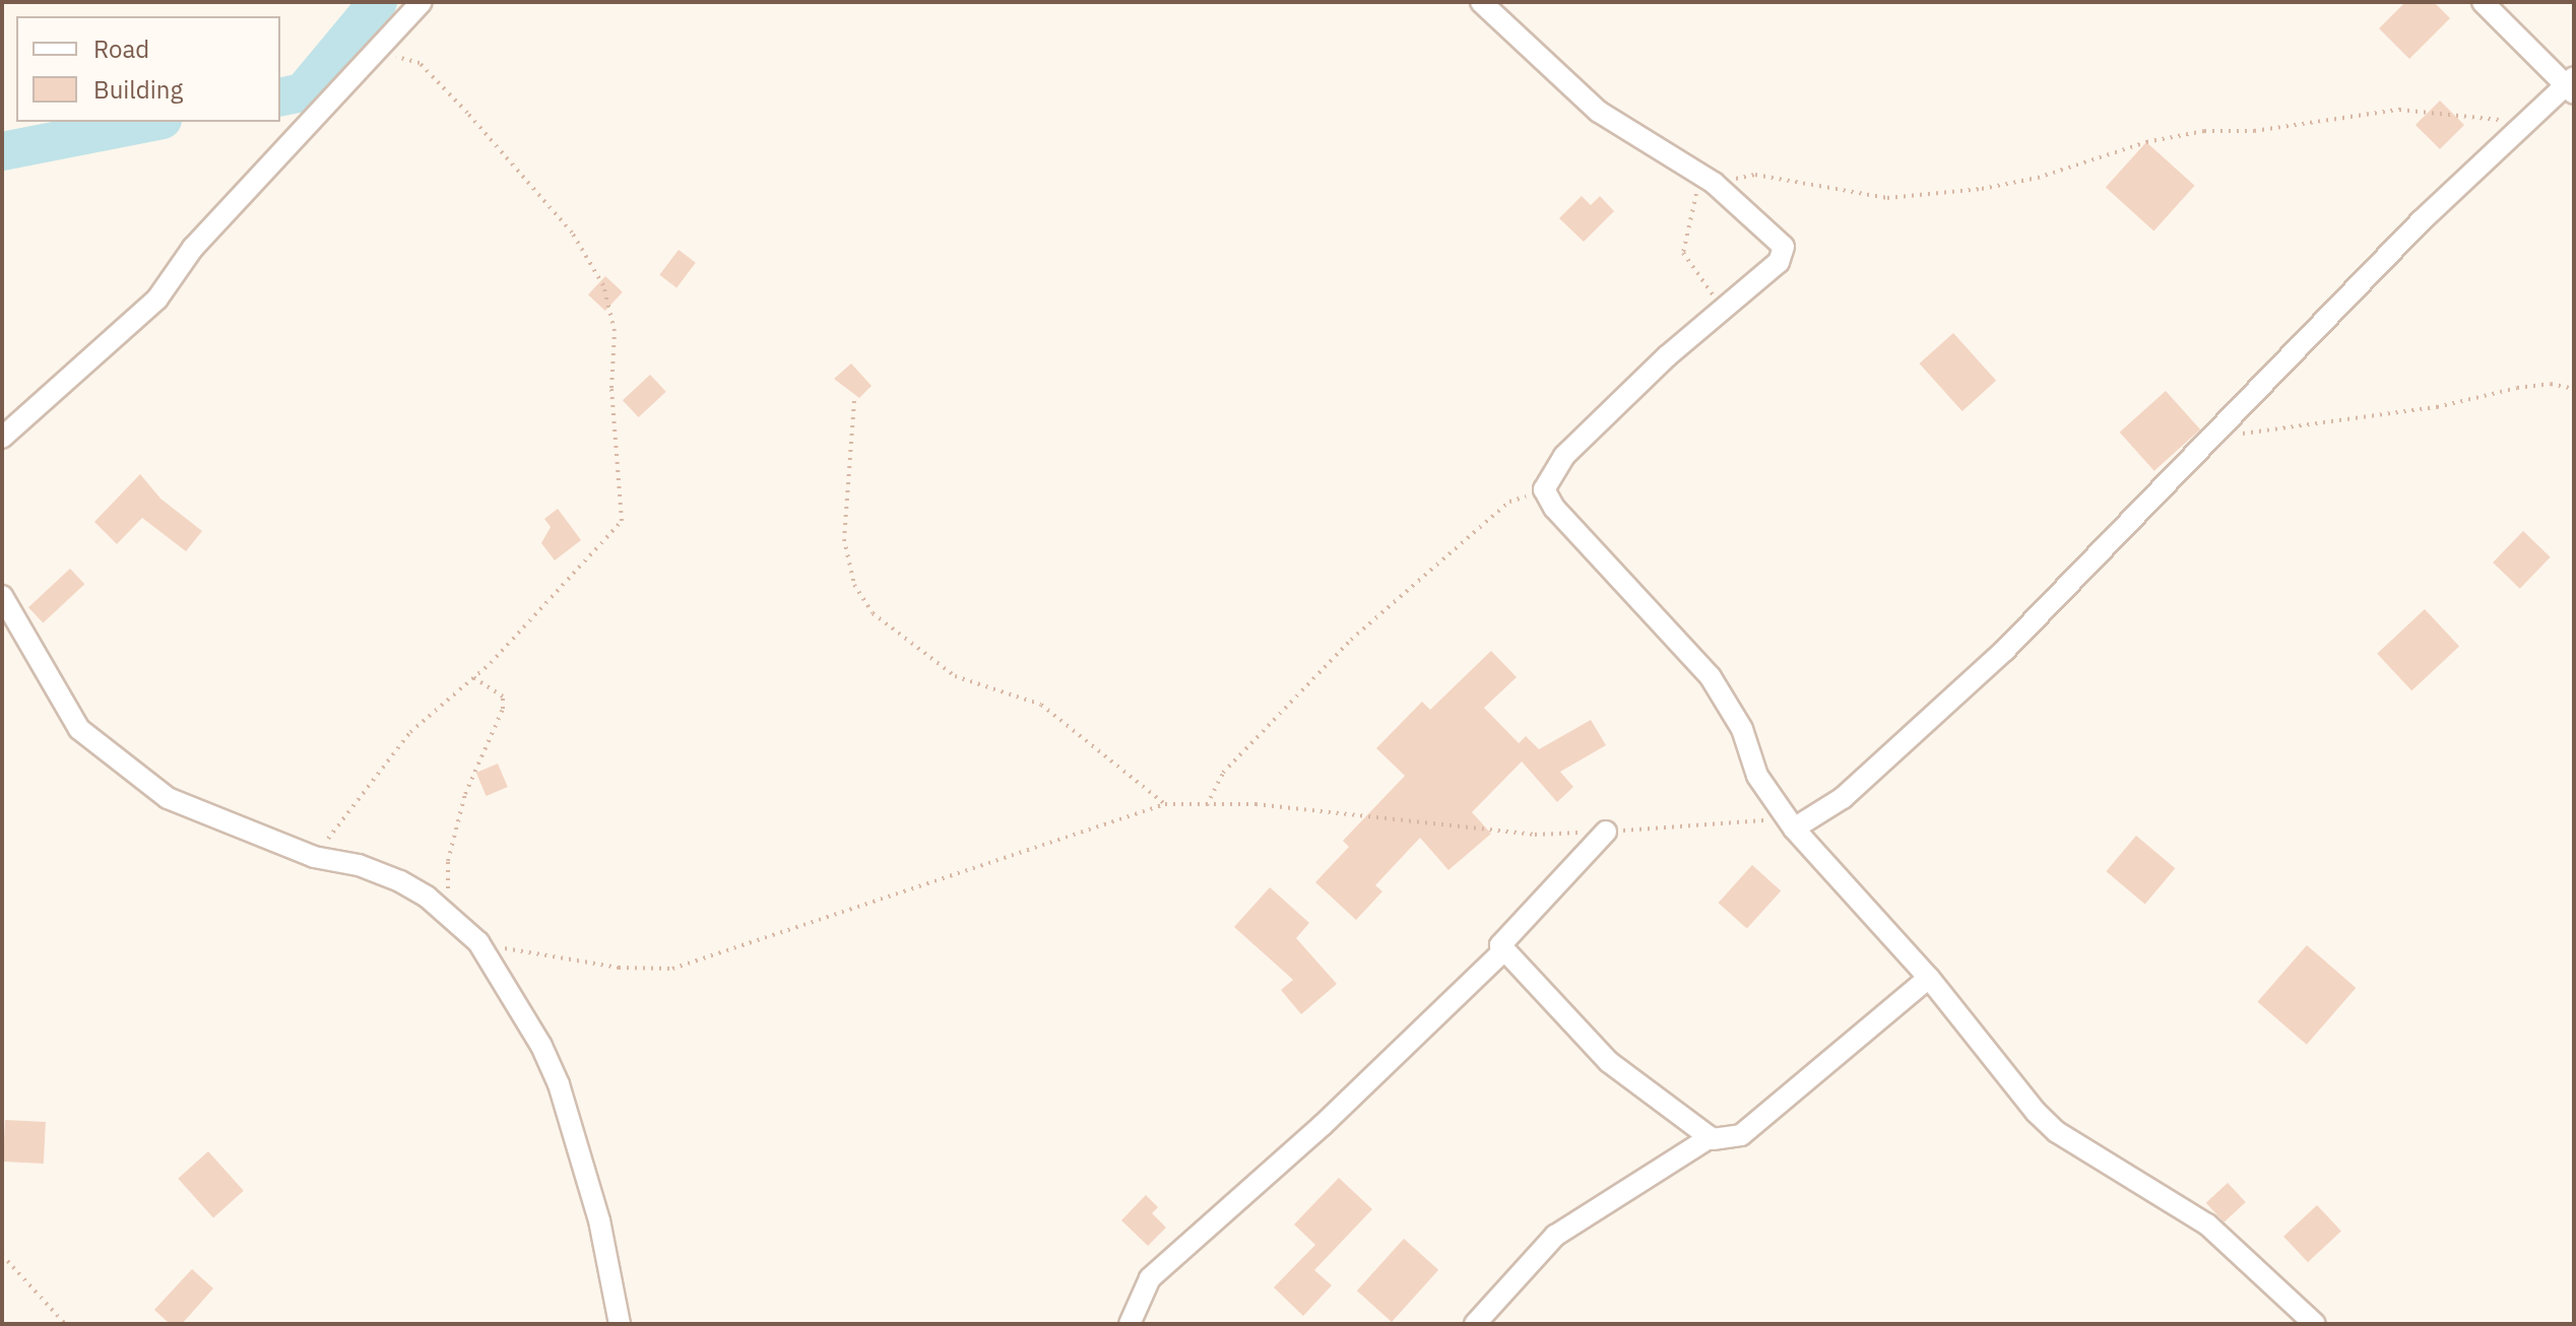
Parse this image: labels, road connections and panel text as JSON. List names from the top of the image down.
{
  "legend": ["Road", "Building"]
}
